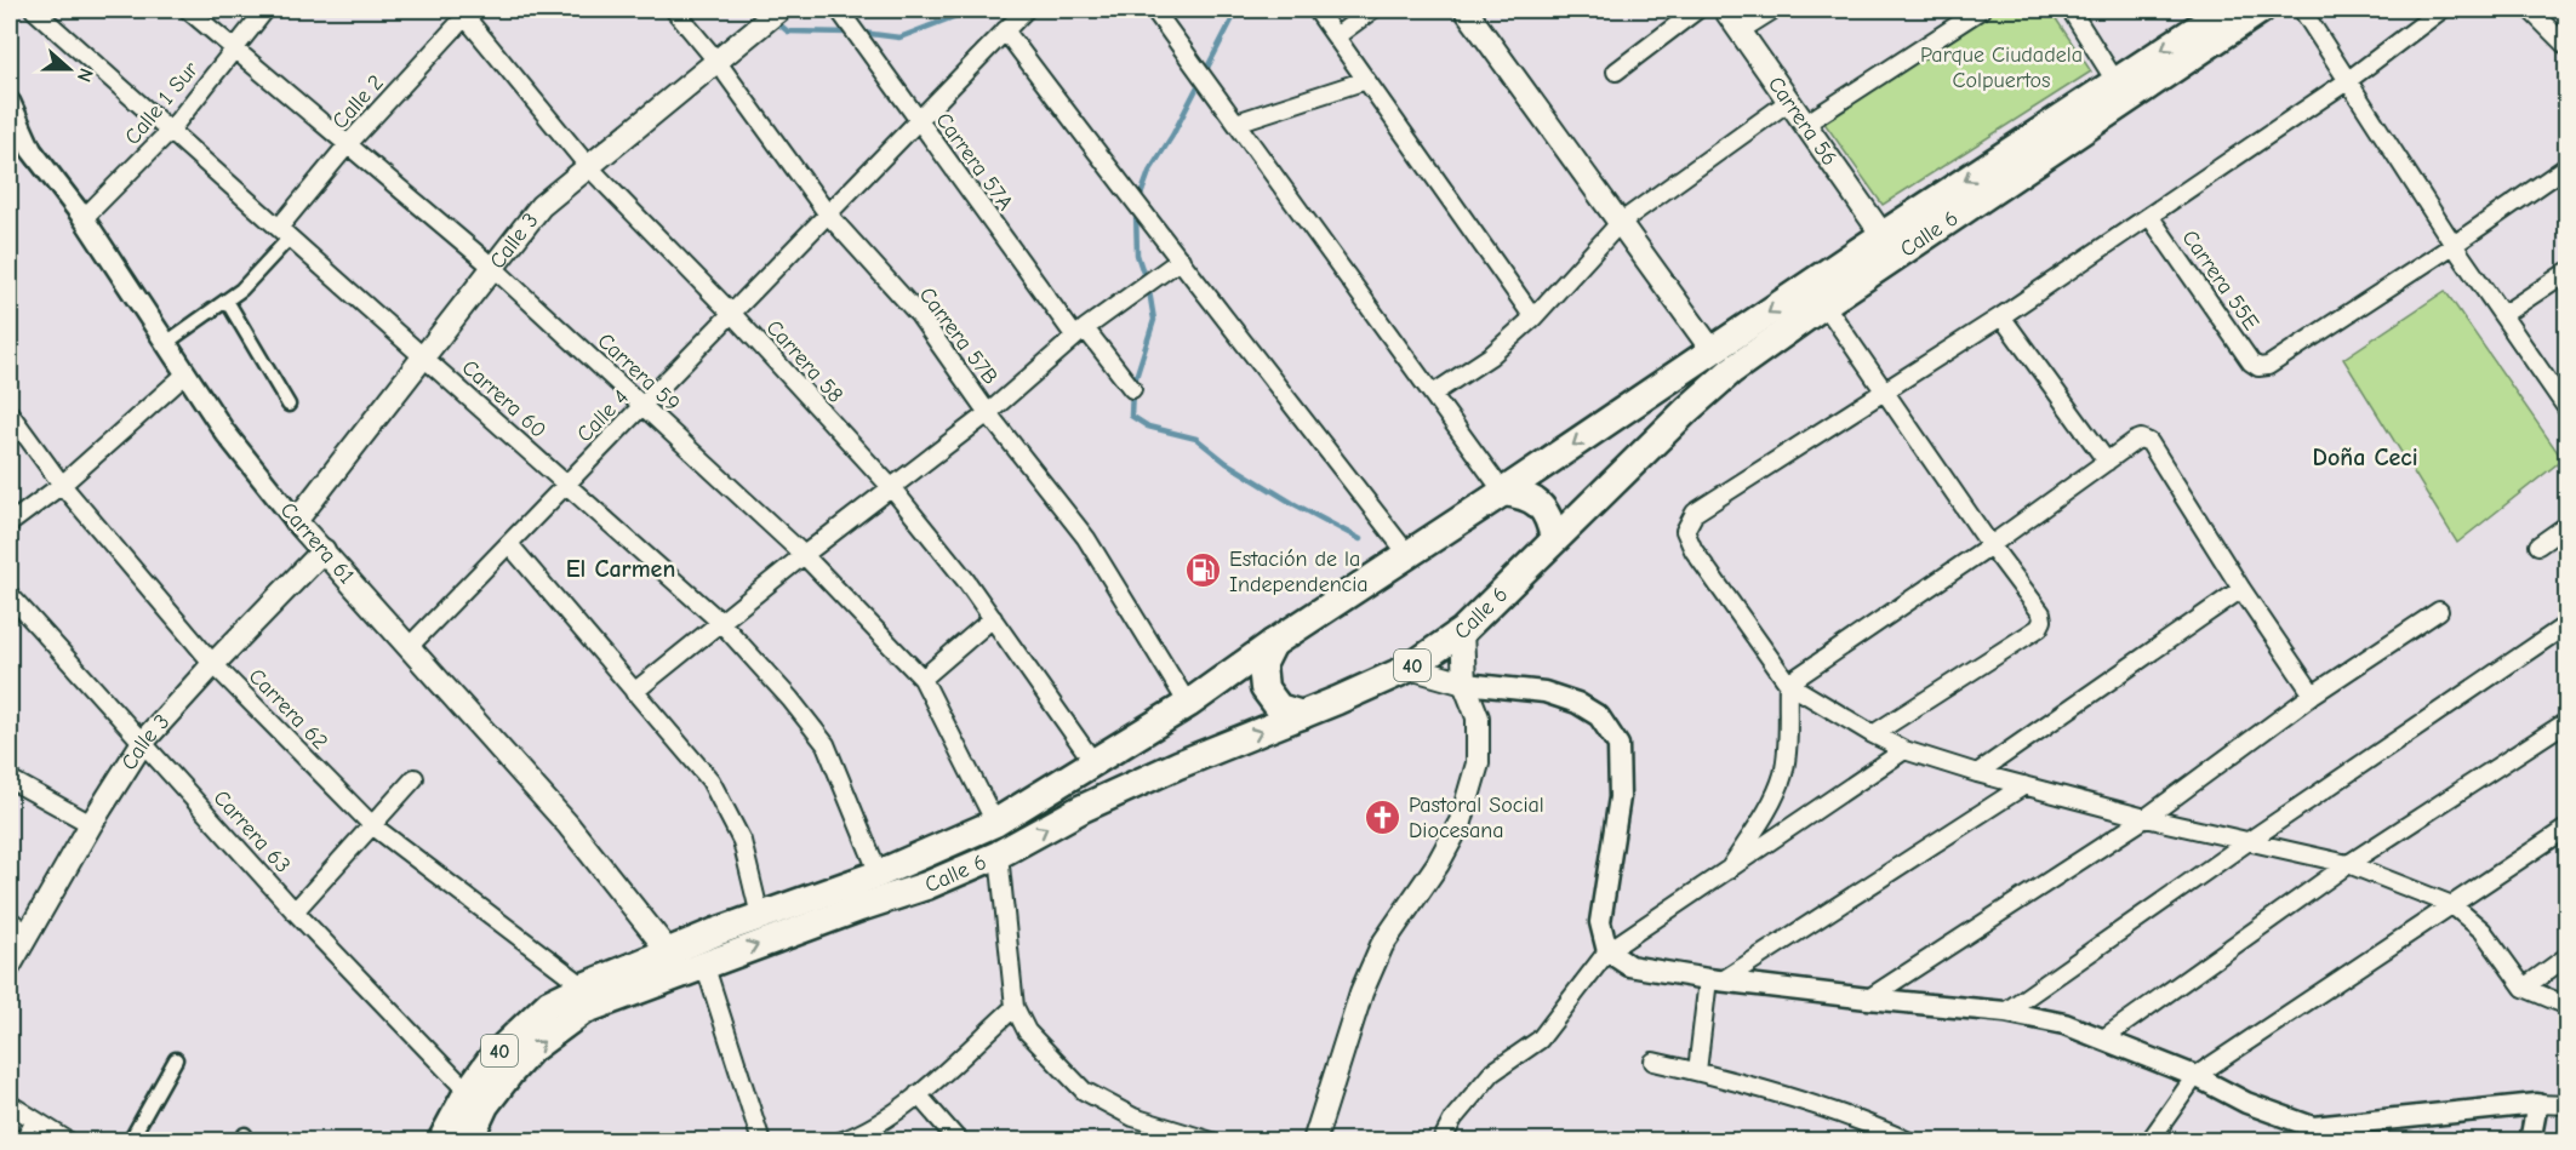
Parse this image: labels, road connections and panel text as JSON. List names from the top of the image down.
{
  "streets": {
    "highway": ["Calle 6", "40"],
    "main road": ["Carrera 56", "Calle 3", "Carrera 61"],
    "street": [
      "Calle 2",
      "Calle 1 Sur",
      "Carrera 57A",
      "Carrera 55E",
      "Carrera 57B",
      "Carrera 58",
      "Carrera 59",
      "Carrera 60",
      "Calle 4",
      "Carrera 62",
      "Carrera 63"
    ]
  },
  "crossings": [
    ["Calle 2", "Carrera 58"],
    ["Calle 2", "Carrera 59"],
    ["Calle 2", "Carrera 60"],
    ["Calle 2", "Carrera 61"],
    ["Calle 1 Sur", "Carrera 59"],
    ["Calle 1 Sur", "Carrera 60"],
    ["Calle 1 Sur", "Carrera 61"],
    ["Carrera 56", "Calle 6"],
    ["Carrera 57A", "Calle 4"],
    ["Calle 6", "Carrera 57B"],
    ["Calle 6", "Carrera 58"],
    ["Calle 6", "Carrera 59"],
    ["Calle 6", "Carrera 60"],
    ["Calle 6", "Carrera 61"],
    ["Calle 6", "Carrera 62"],
    ["Calle 6", "Carrera 63"],
    ["Calle 3", "Carrera 57B"],
    ["Calle 3", "Carrera 58"],
    ["Calle 3", "Carrera 59"],
    ["Calle 3", "Carrera 60"],
    ["Calle 3", "Carrera 61"],
    ["Calle 3", "Carrera 62"],
    ["Calle 3", "Carrera 63"],
    ["Carrera 57B", "Calle 4"],
    ["Carrera 58", "Calle 4"],
    ["Carrera 59", "Calle 4"],
    ["Carrera 60", "Calle 4"],
    ["Calle 4", "Carrera 61"]
  ],
  "districts": ["Doña Ceci", "El Carmen"],
  "parks": ["Parque Ciudadela Colpuertos"],
  "places": {
    "fuel station": ["Estación de la Independencia"],
    "church": ["Pastoral Social Diocesana"]
  },
  "north": "right"
}
